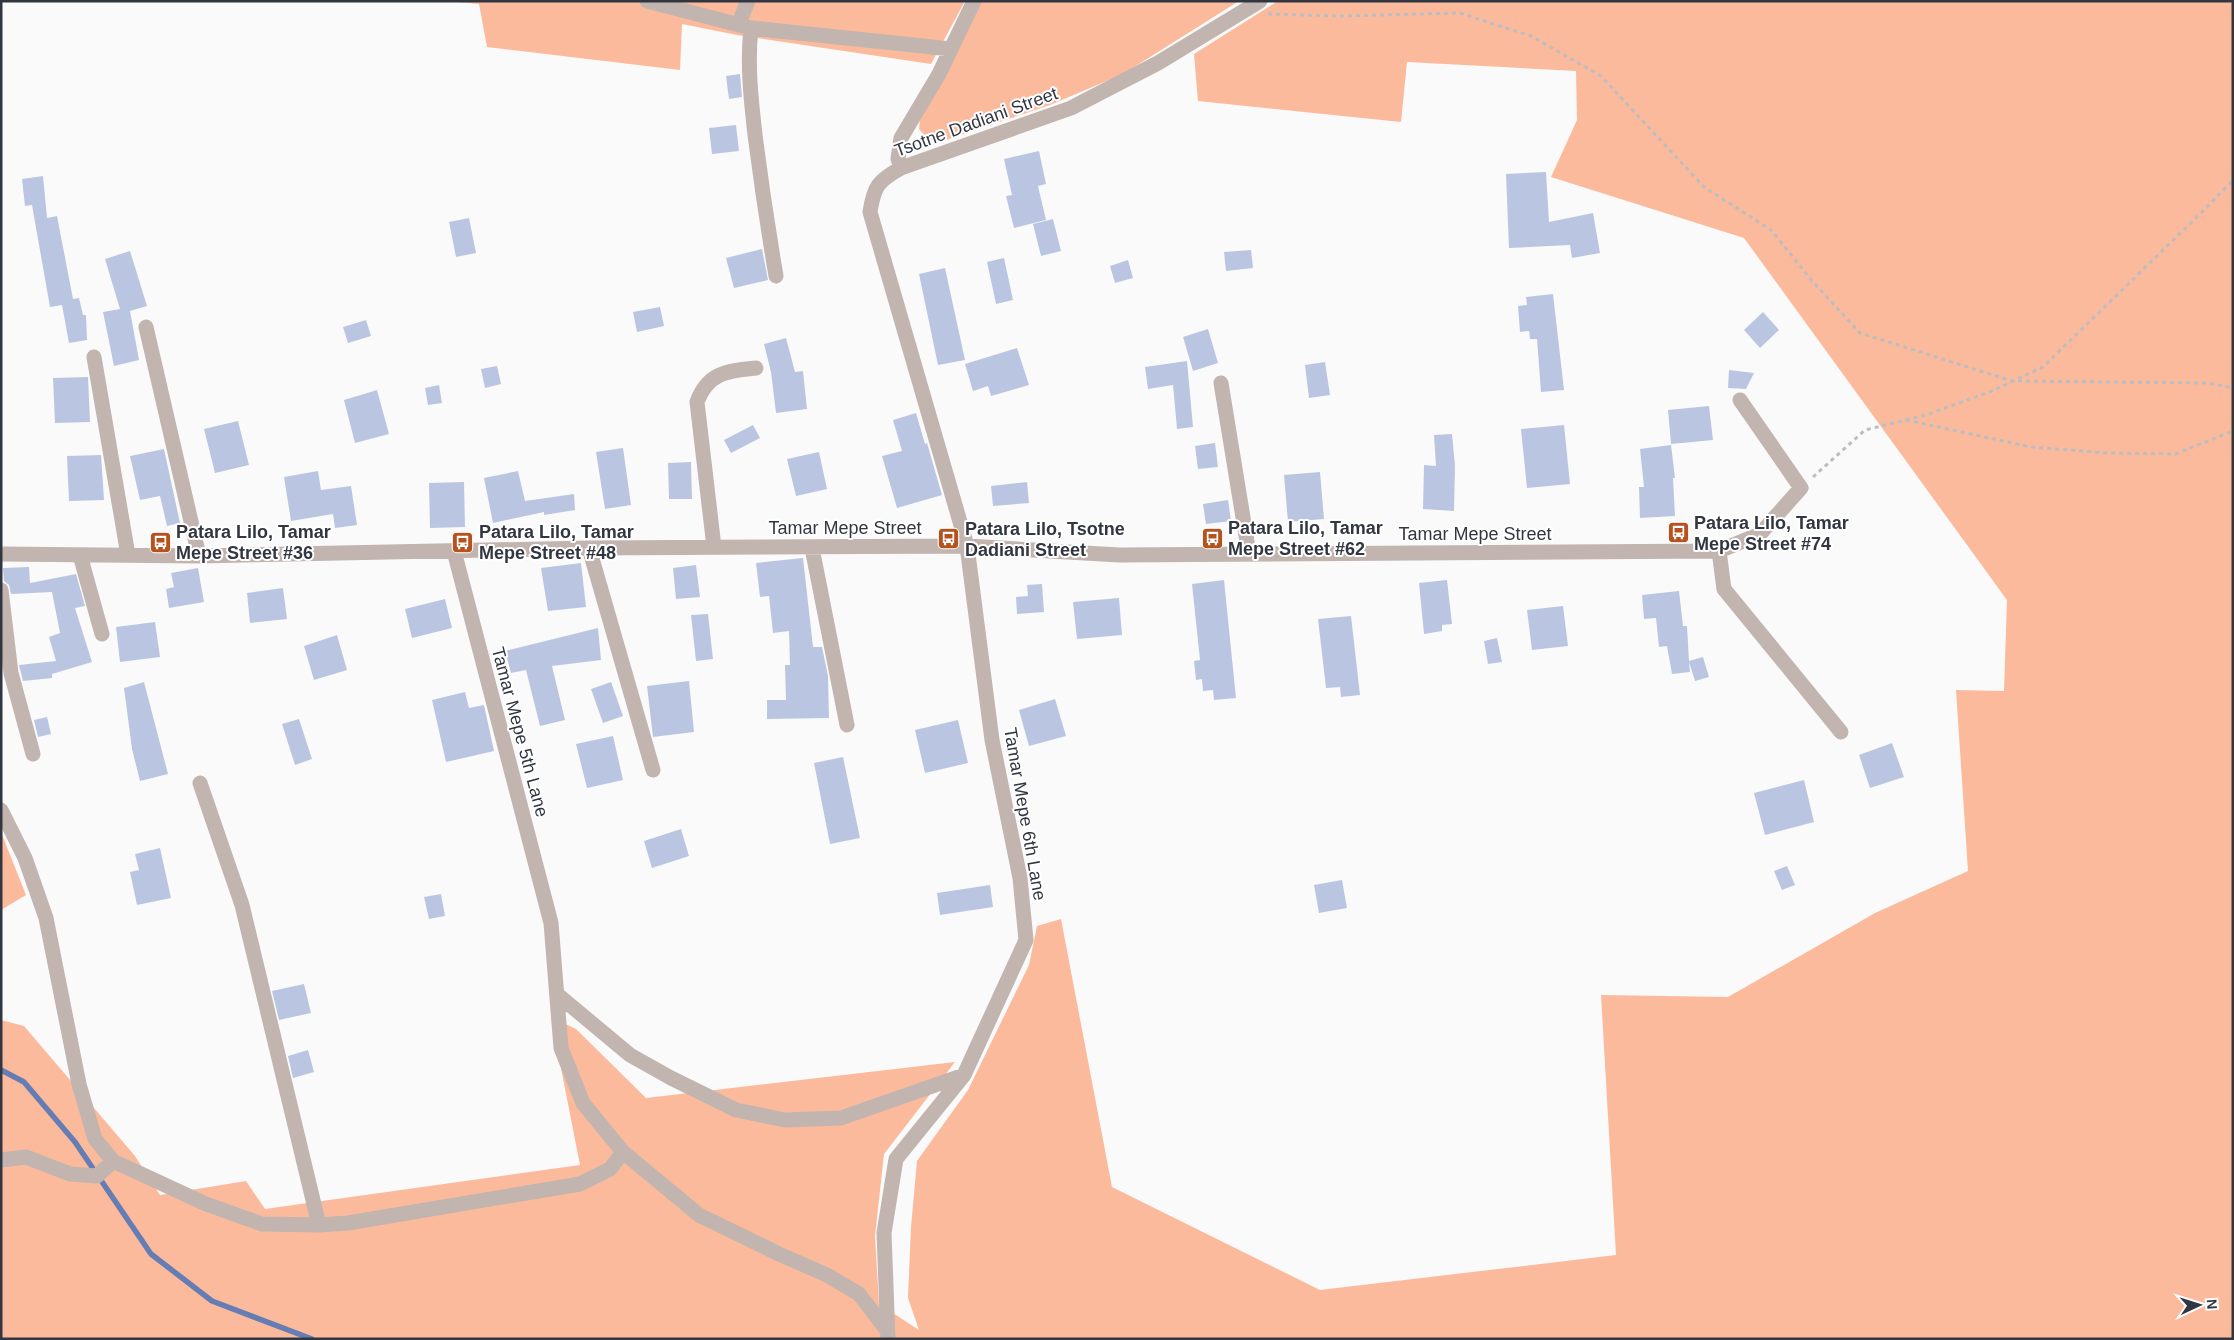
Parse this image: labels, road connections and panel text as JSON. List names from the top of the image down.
{
  "streets": {
    "street": [
      "Tsotne Dadiani Street",
      "Tamar Mepe Street",
      "Tamar Mepe 5th Lane",
      "Tamar Mepe 6th Lane"
    ]
  },
  "crossings": [
    ["Tsotne Dadiani Street", "Tamar Mepe Street"],
    ["Tsotne Dadiani Street", "Tamar Mepe 6th Lane"],
    ["Tamar Mepe Street", "Tamar Mepe 5th Lane"],
    ["Tamar Mepe Street", "Tamar Mepe 6th Lane"],
    ["Tamar Mepe 5th Lane", "Tamar Mepe 6th Lane"]
  ],
  "places": {
    "bus stop": [
      "Patara Lilo, Tamar Mepe Street #74",
      "Patara Lilo, Tamar Mepe Street #62",
      "Patara Lilo, Tsotne Dadiani Street",
      "Patara Lilo, Tamar Mepe Street #36",
      "Patara Lilo, Tamar Mepe Street #48"
    ]
  },
  "north": "right"
}
